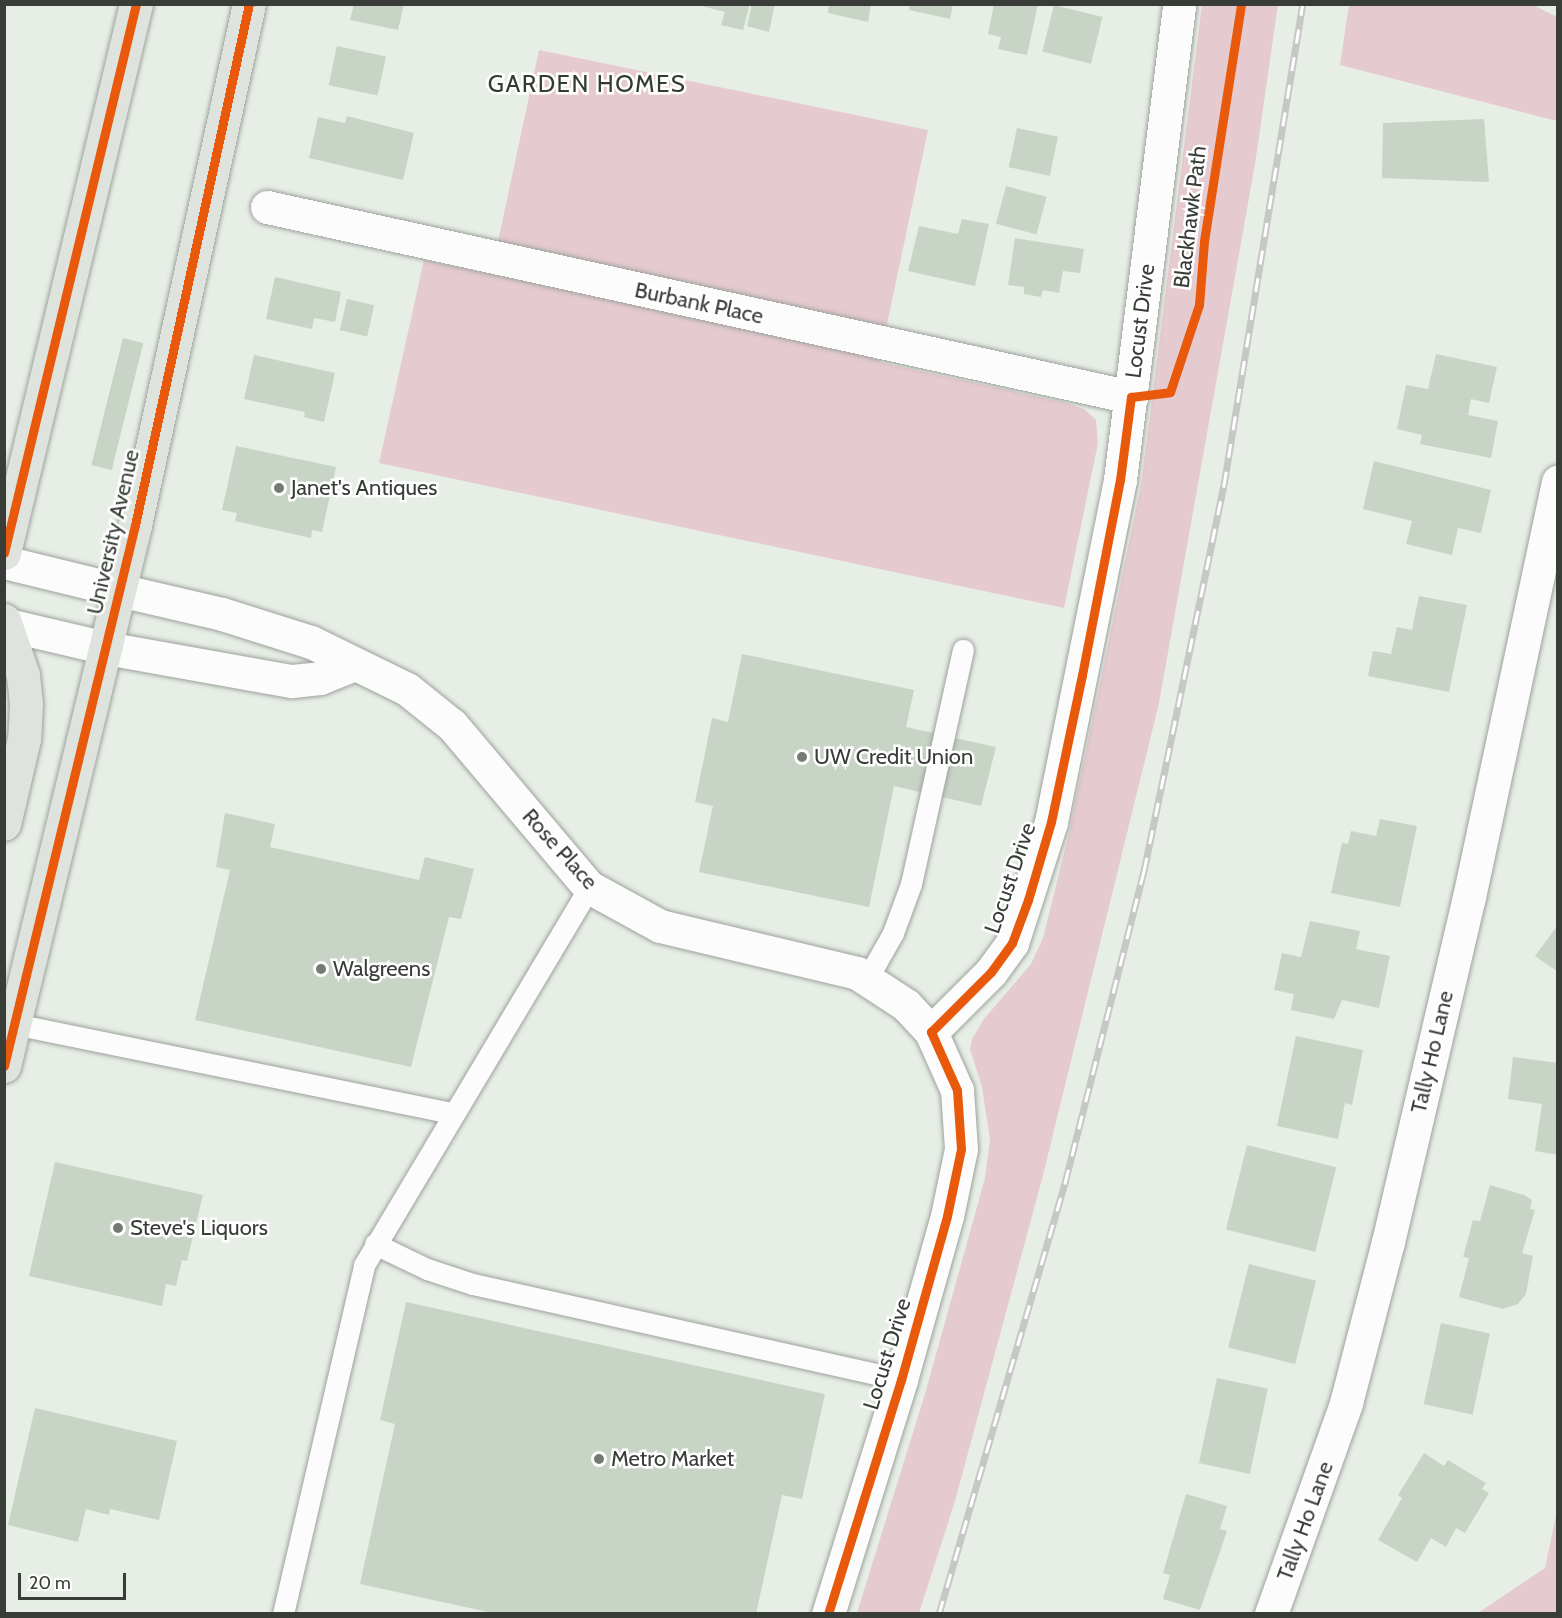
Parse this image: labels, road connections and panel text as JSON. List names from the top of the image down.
{
  "streets": {
    "main road": ["University Avenue"],
    "street": [
      "Burbank Place",
      "Locust Drive",
      "Rose Place",
      "Tally Ho Lane"
    ],
    "cycle path": ["Blackhawk Path"]
  },
  "crossings": [
    ["Burbank Place", "Locust Drive"],
    ["Locust Drive", "Rose Place"],
    ["University Avenue", "Rose Place"]
  ],
  "districts": ["GARDEN HOMES"],
  "places": [
    "Janet's Antiques",
    "UW Credit Union",
    "Walgreens",
    "Steve's Liquors",
    "Metro Market"
  ],
  "scale_bar": "20 m"
}
